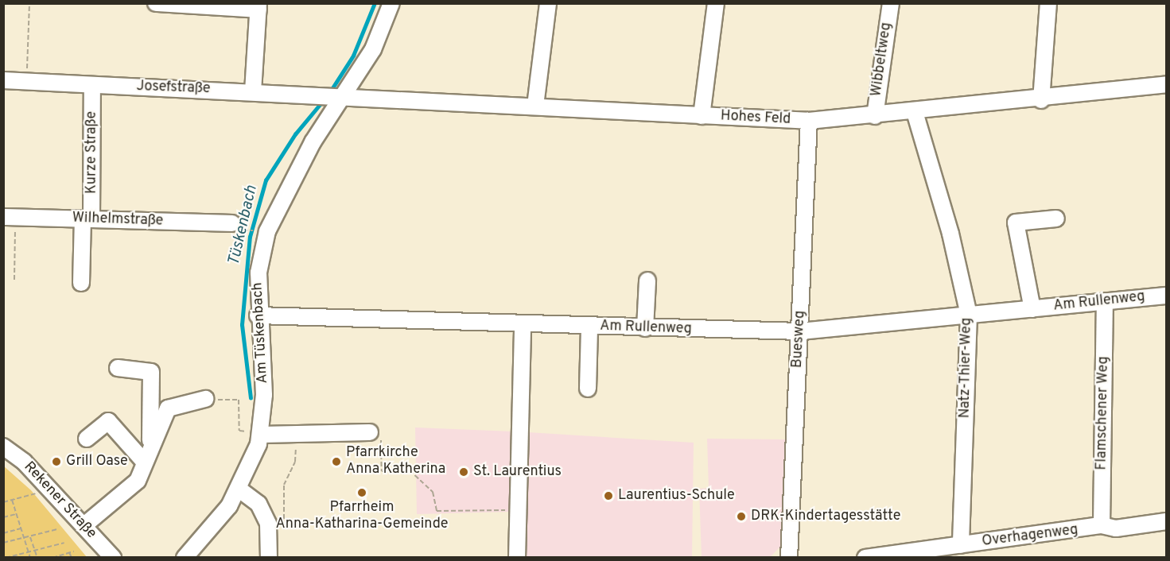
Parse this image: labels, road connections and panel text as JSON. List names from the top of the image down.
{
  "streets": {
    "street": [
      "Wibbeltweg",
      "Josefstraße",
      "Hohes Feld",
      "Kurze Straße",
      "Wilhelmstraße",
      "Am Rullenweg",
      "Am Tüskenbach",
      "Buesweg",
      "Natz-Thier-Weg",
      "Flamschener Weg",
      "Rekener Straße",
      "Overhagenweg"
    ]
  },
  "crossings": [
    ["Wibbeltweg", "Hohes Feld"],
    ["Josefstraße", "Hohes Feld"],
    ["Josefstraße", "Kurze Straße"],
    ["Josefstraße", "Am Tüskenbach"],
    ["Hohes Feld", "Am Tüskenbach"],
    ["Hohes Feld", "Buesweg"],
    ["Hohes Feld", "Natz-Thier-Weg"],
    ["Kurze Straße", "Wilhelmstraße"],
    ["Am Rullenweg", "Am Tüskenbach"],
    ["Am Rullenweg", "Buesweg"],
    ["Am Rullenweg", "Natz-Thier-Weg"],
    ["Am Rullenweg", "Flamschener Weg"],
    ["Natz-Thier-Weg", "Overhagenweg"],
    ["Flamschener Weg", "Overhagenweg"]
  ],
  "water": ["Tüskenbach"],
  "places": [
    "Grill Oase",
    "Pfarrkirche Anna Katherina",
    "St. Laurentius",
    "Pfarrheim Anna-Katharina-Gemeinde",
    "Laurentius-Schule",
    "DRK-Kindertagesstätte"
  ]
}
